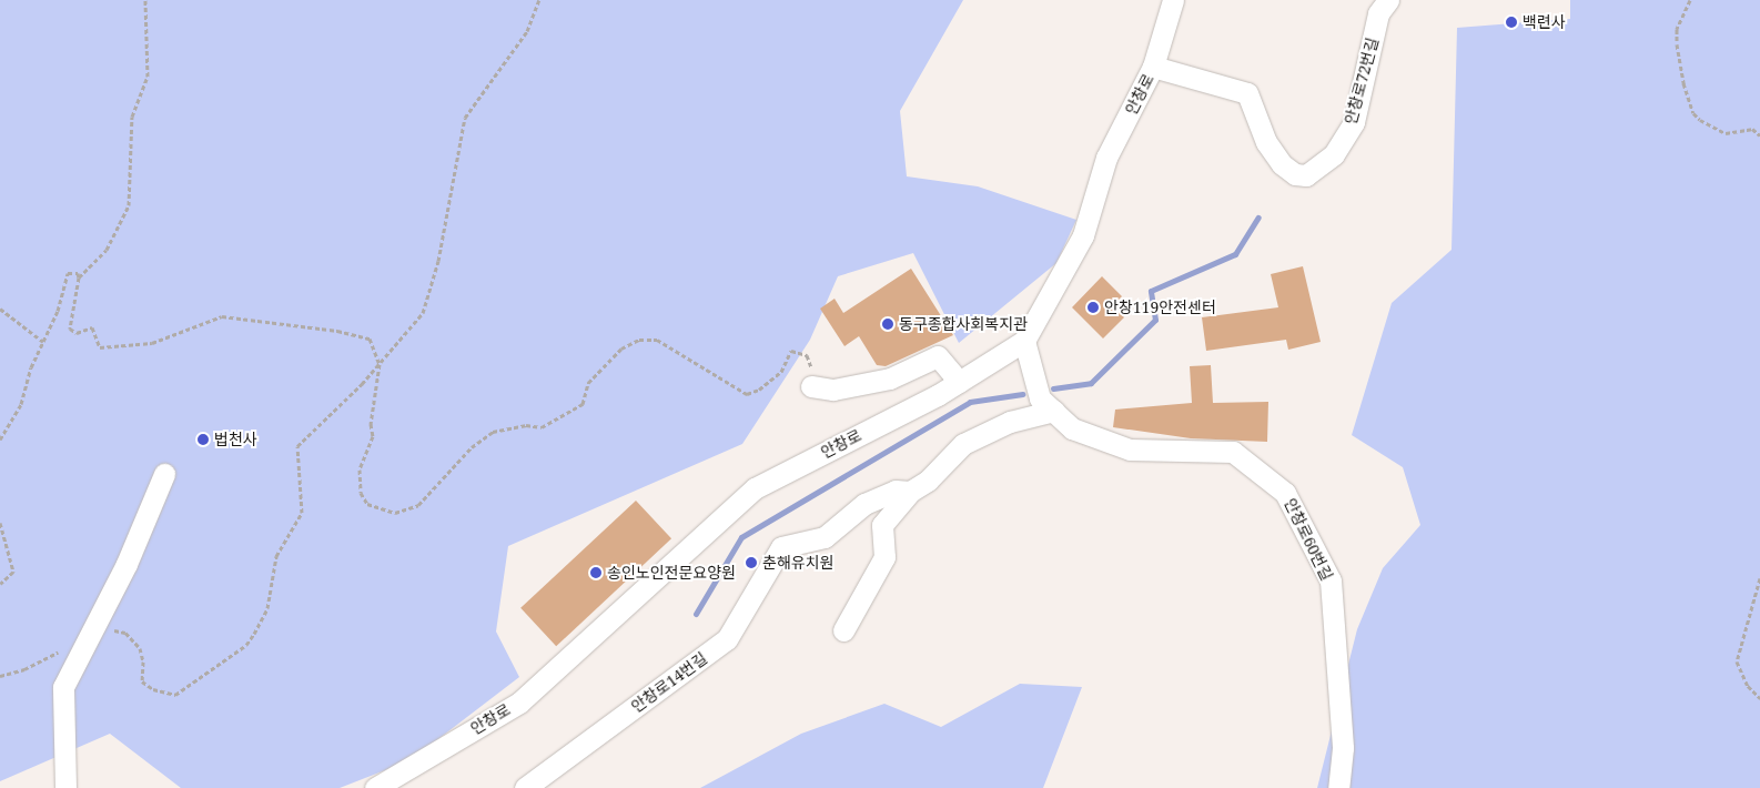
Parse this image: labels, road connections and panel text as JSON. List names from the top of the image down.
{
  "streets": {
    "street": [
      "안창로72번길",
      "안창로",
      "안창로60번길",
      "안창로14번길"
    ]
  },
  "crossings": [
    ["안창로72번길", "안창로"],
    ["안창로", "안창로60번길"]
  ],
  "places": [
    "백련사",
    "안창119안전센터",
    "동구종합사회복지관",
    "법천사",
    "춘해유치원",
    "송인노인전문요양원"
  ]
}
